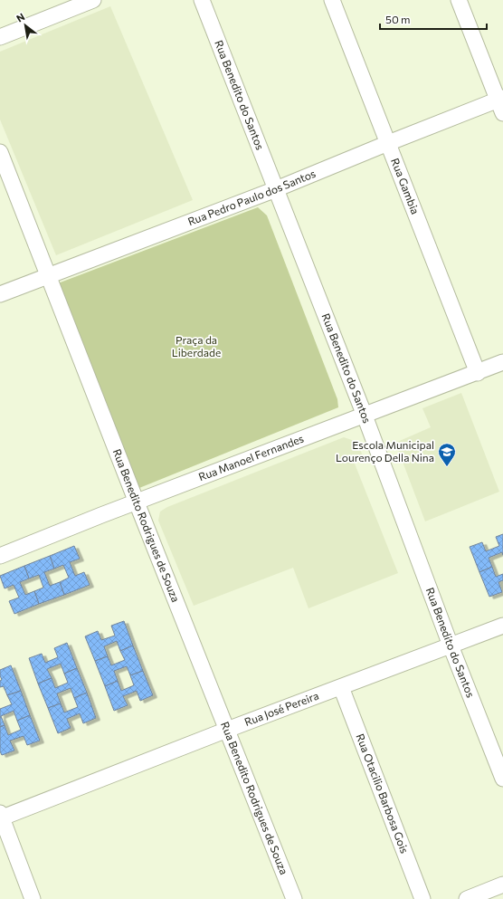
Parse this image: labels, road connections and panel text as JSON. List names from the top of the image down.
{
  "streets": {
    "street": [
      "Rua Benedito do Santos",
      "Rua Gambia",
      "Rua Pedro Paulo dos Santos",
      "Rua Manoel Fernandes",
      "Rua Benedito Rodrigues de Souza",
      "Rua José Pereira",
      "Rua Otacilio Barbosa Gois"
    ]
  },
  "crossings": [
    ["Rua Benedito do Santos", "Rua Pedro Paulo dos Santos"],
    ["Rua Benedito do Santos", "Rua Manoel Fernandes"],
    ["Rua Benedito do Santos", "Rua José Pereira"],
    ["Rua Gambia", "Rua Pedro Paulo dos Santos"],
    ["Rua Gambia", "Rua Manoel Fernandes"],
    ["Rua Pedro Paulo dos Santos", "Rua Benedito Rodrigues de Souza"],
    ["Rua Manoel Fernandes", "Rua Benedito Rodrigues de Souza"],
    ["Rua Benedito Rodrigues de Souza", "Rua José Pereira"],
    ["Rua José Pereira", "Rua Otacilio Barbosa Gois"]
  ],
  "parks": ["Praça da Liberdade"],
  "places": {
    "school or university": ["Escola Municipal Lourenço Della Nina"]
  },
  "scale_bar": "50 m",
  "north": "top left"
}
